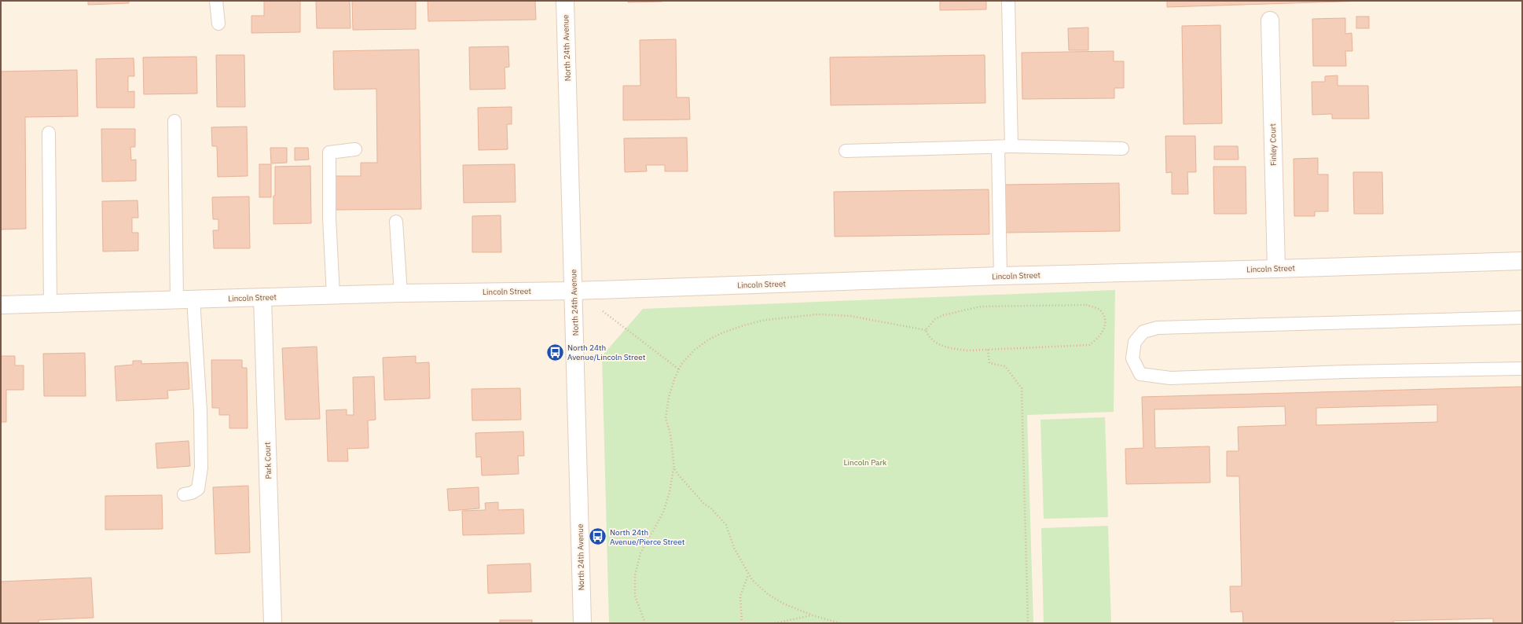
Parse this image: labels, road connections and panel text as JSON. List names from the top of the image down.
{
  "streets": {
    "street": [
      "North 24th Avenue",
      "Finley Court",
      "Lincoln Street",
      "Park Court"
    ]
  },
  "crossings": [
    ["North 24th Avenue", "Lincoln Street"],
    ["Finley Court", "Lincoln Street"],
    ["Lincoln Street", "Park Court"]
  ],
  "parks": ["Lincoln Park"],
  "places": {
    "bus stop": ["North 24th Avenue/Lincoln Street", "North 24th Avenue/Pierce Street"]
  }
}
